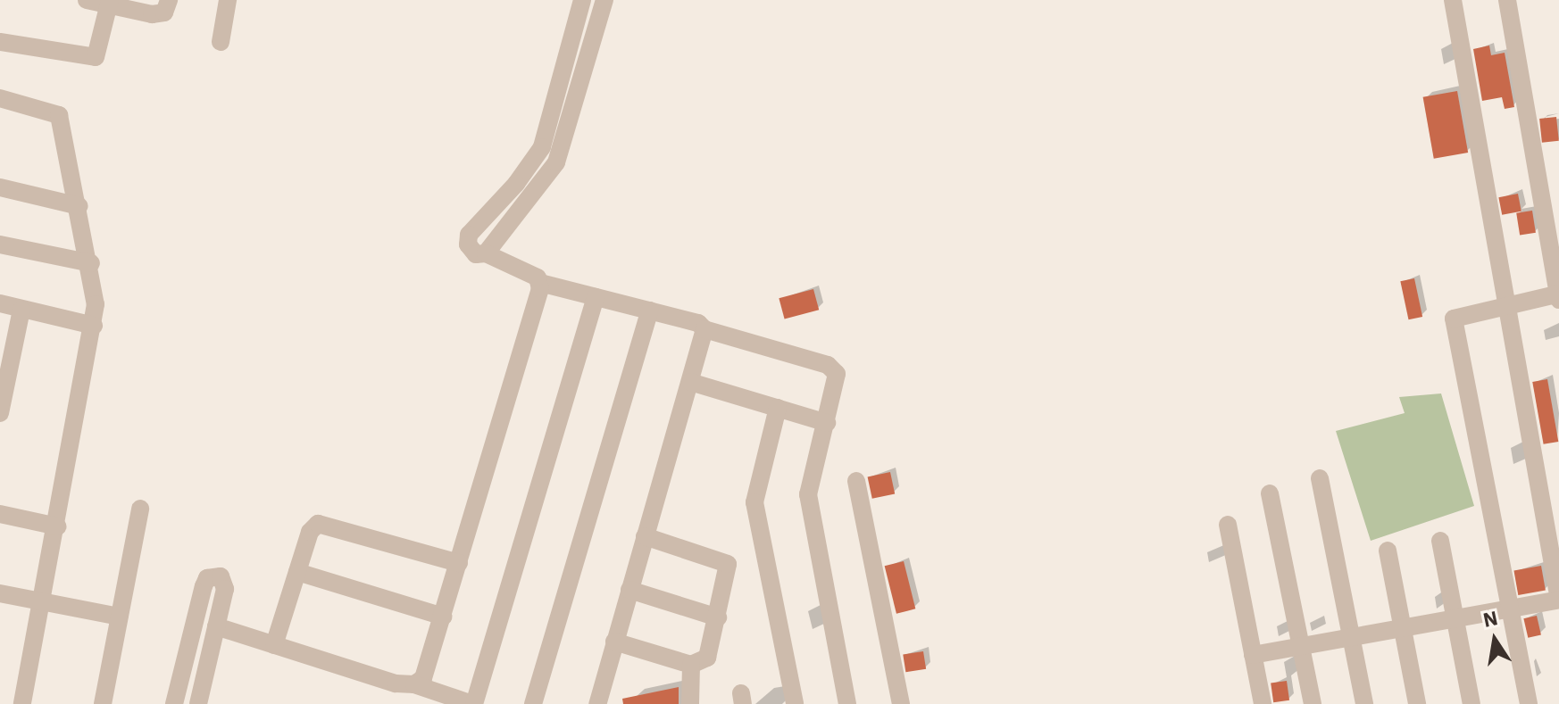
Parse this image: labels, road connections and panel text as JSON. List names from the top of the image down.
{
  "north": "top"
}
